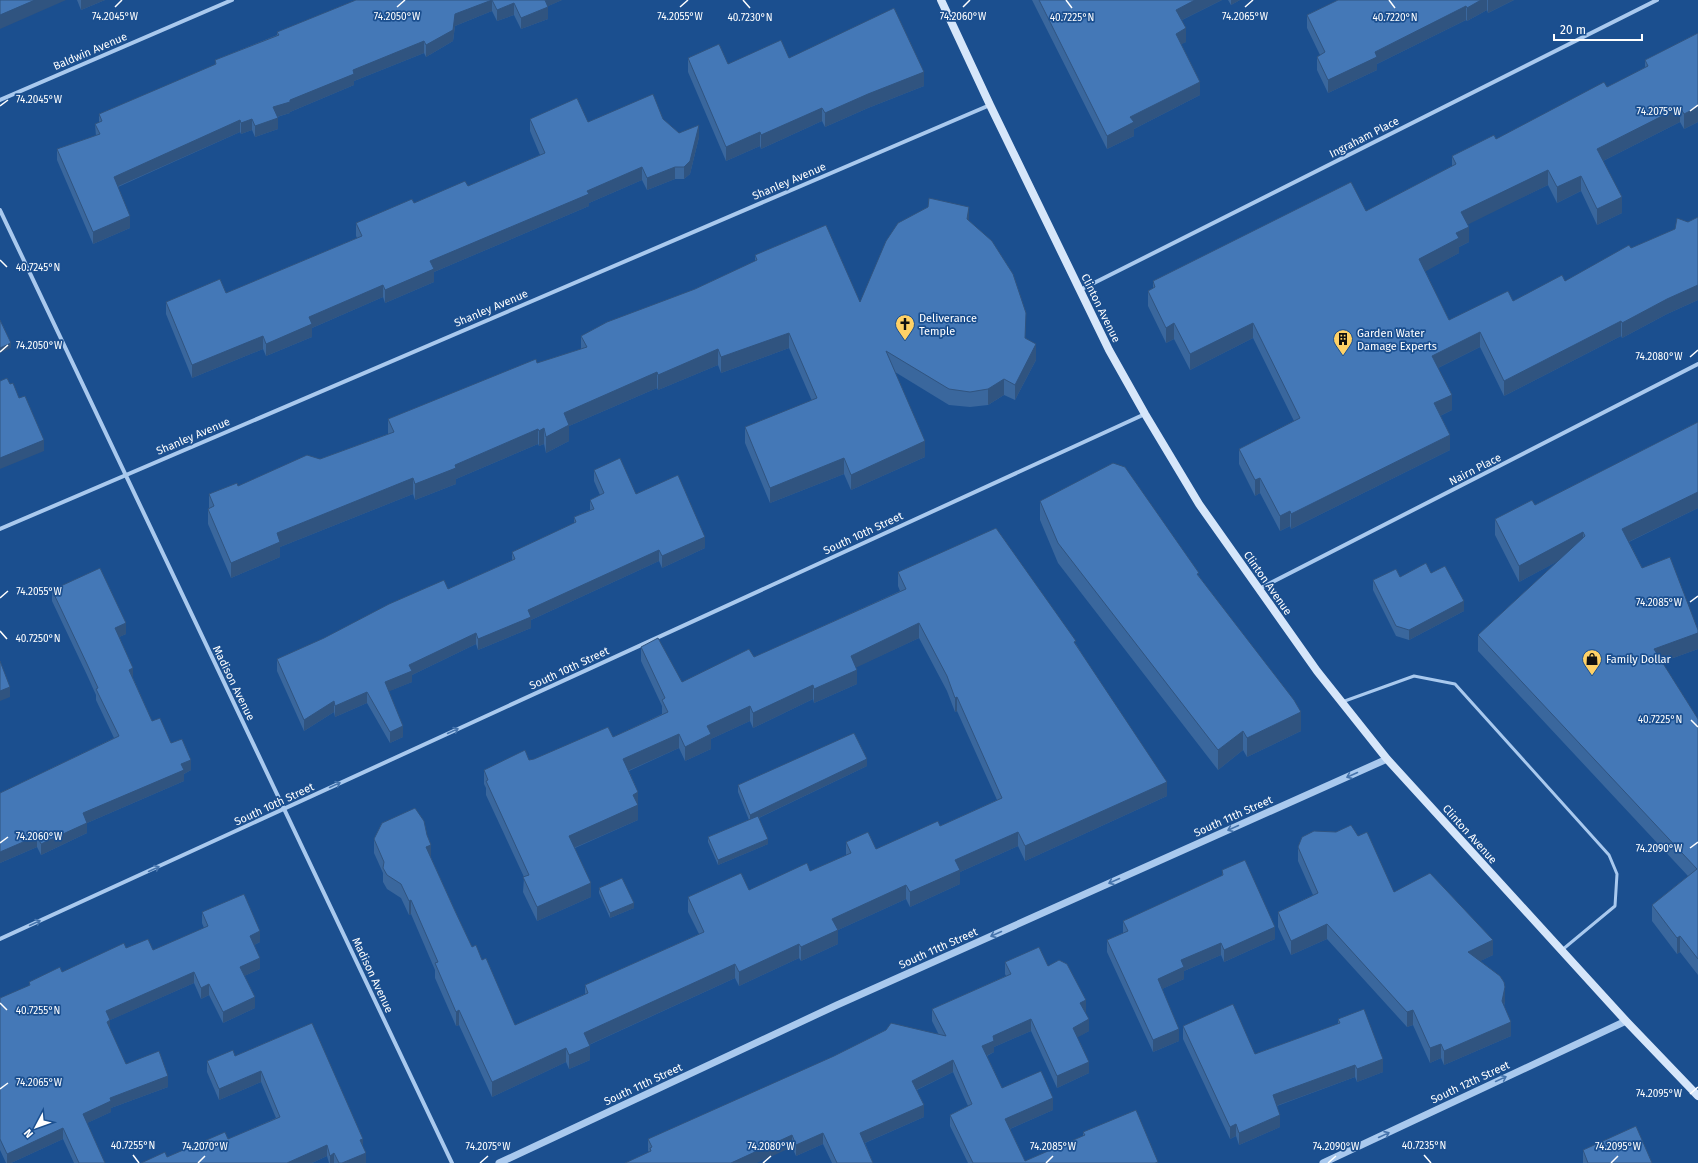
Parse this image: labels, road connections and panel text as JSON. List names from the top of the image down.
{
  "streets": {
    "main road": ["Clinton Avenue"],
    "street": [
      "Baldwin Avenue",
      "Ingraham Place",
      "Shanley Avenue",
      "Nairn Place",
      "South 10th Street",
      "Madison Avenue",
      "South 11th Street",
      "South 12th Street"
    ]
  },
  "crossings": [
    ["Ingraham Place", "Clinton Avenue"],
    ["Shanley Avenue", "Clinton Avenue"],
    ["Shanley Avenue", "Madison Avenue"],
    ["Clinton Avenue", "Nairn Place"],
    ["Clinton Avenue", "South 10th Street"],
    ["Clinton Avenue", "South 11th Street"],
    ["Clinton Avenue", "South 12th Street"],
    ["South 10th Street", "Madison Avenue"]
  ],
  "one_way": ["South 10th Street", "South 11th Street", "South 12th Street"],
  "places": {
    "church": ["Deliverance Temple"],
    "building": ["Garden Water Damage Experts"],
    "shop": ["Family Dollar"]
  },
  "scale_bar": "20 m",
  "north": "bottom left",
  "coordinates": [
    "74.2045°W",
    "74.2050°W",
    "74.2055°W",
    "74.2060°W",
    "74.2065°W",
    "40.7230°N",
    "40.7225°N",
    "40.7220°N",
    "74.2075°W",
    "40.7245°N",
    "74.2080°W",
    "74.2085°W",
    "40.7250°N",
    "74.2090°W",
    "40.7255°N",
    "74.2095°W",
    "40.7235°N",
    "74.2070°W"
  ]
}
